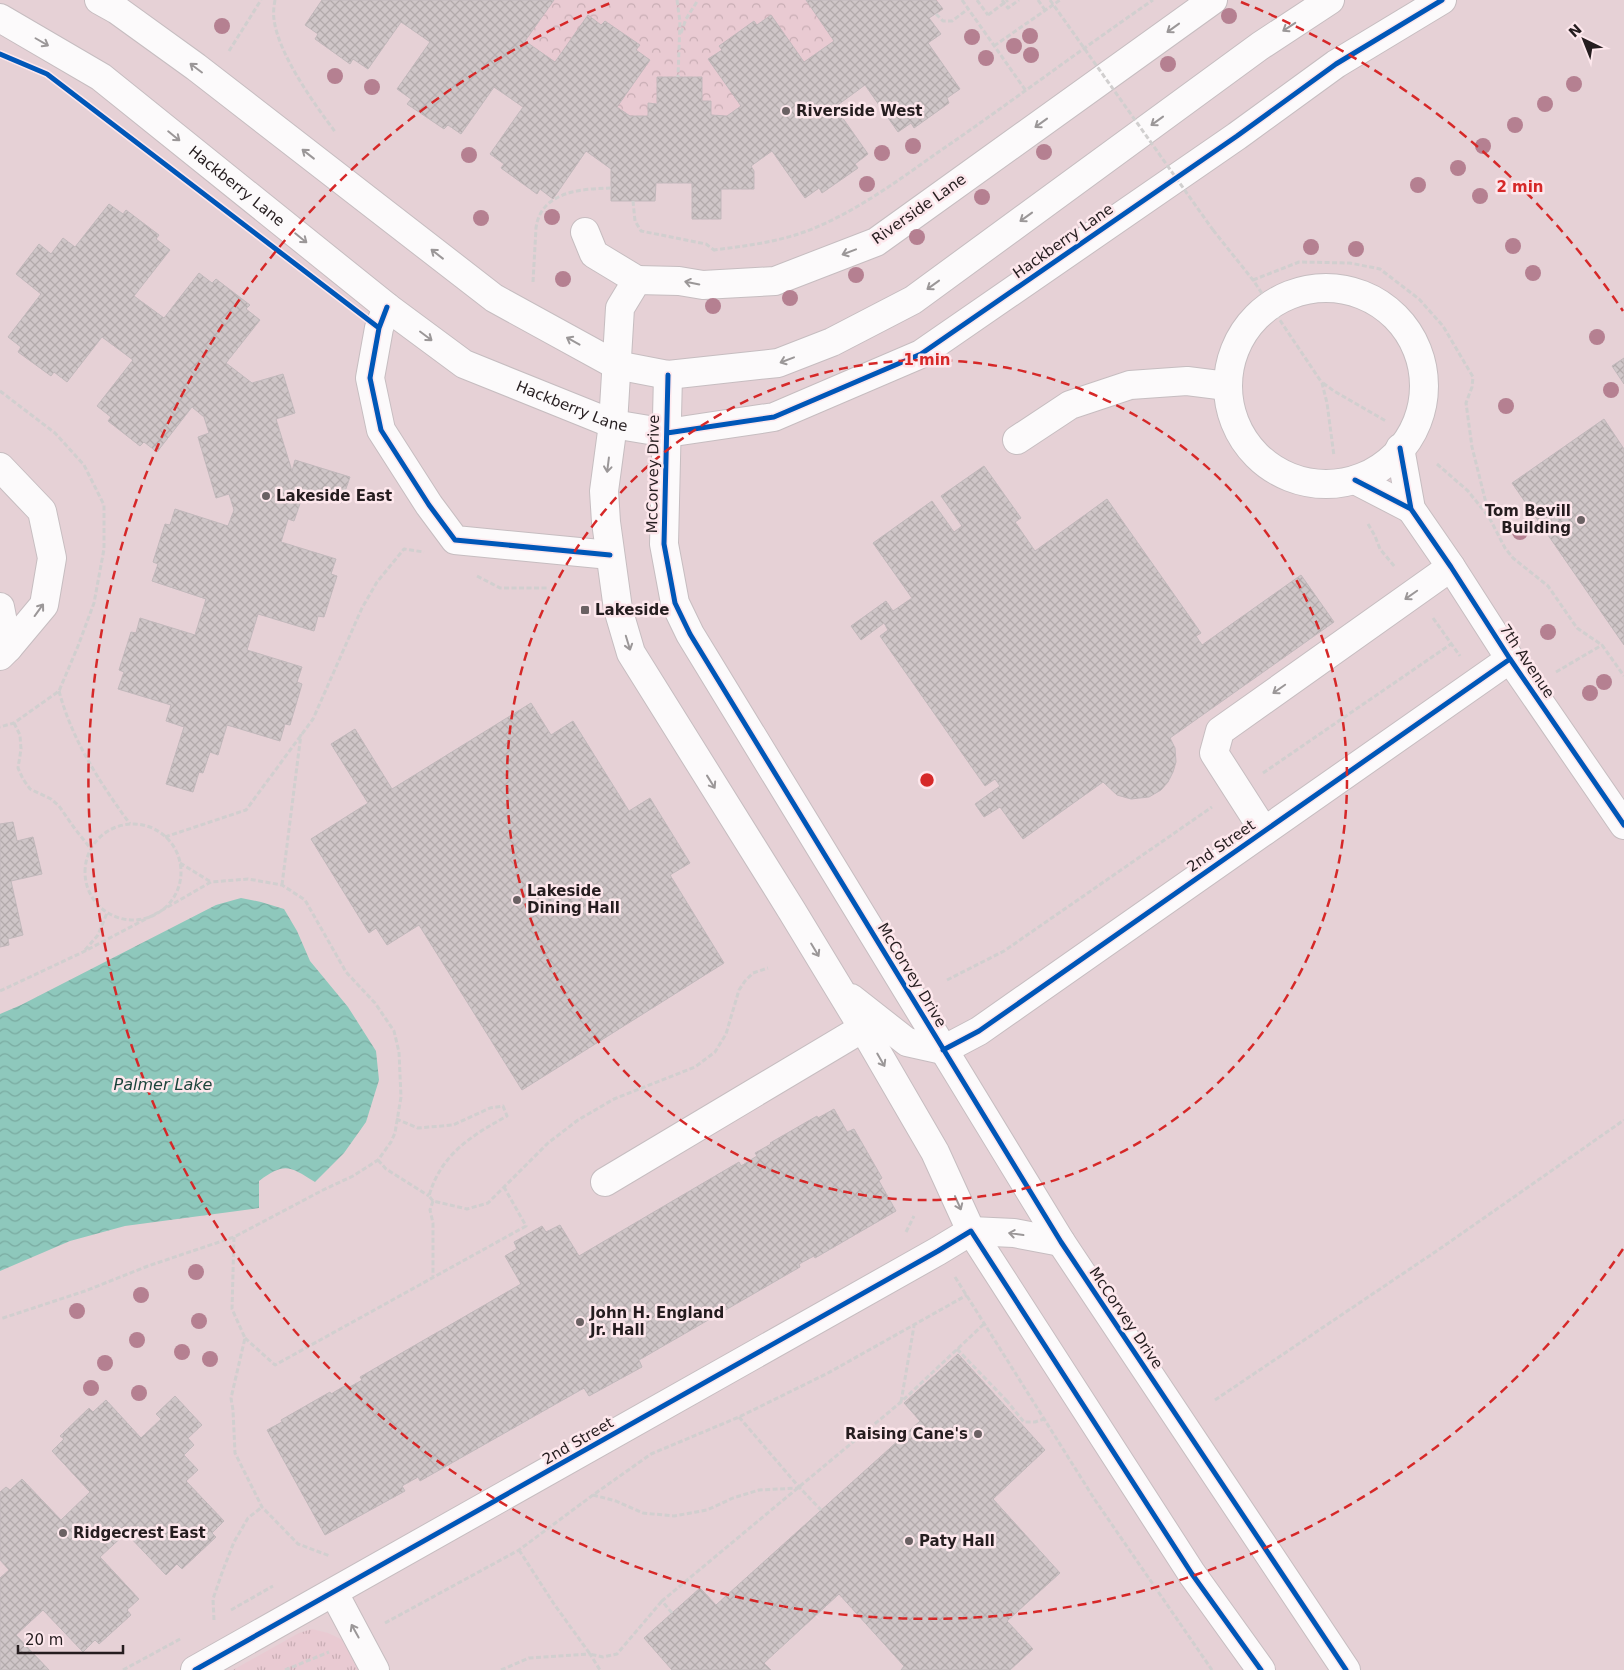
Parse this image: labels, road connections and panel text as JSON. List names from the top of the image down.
{
  "streets": {
    "street": [
      "Hackberry Lane",
      "Riverside Lane",
      "McCorvey Drive",
      "7th Avenue",
      "2nd Street"
    ]
  },
  "crossings": [
    ["Hackberry Lane", "McCorvey Drive"],
    ["McCorvey Drive", "2nd Street"],
    ["7th Avenue", "2nd Street"]
  ],
  "water": ["Palmer Lake"],
  "places": {
    "other": [
      "Riverside West",
      "Lakeside East",
      "Tom Bevill Building",
      "Lakeside Dining Hall",
      "John H. England Jr. Hall",
      "Raising Cane's",
      "Ridgecrest East",
      "Paty Hall"
    ],
    "transit": ["Lakeside"]
  },
  "scale_bar": "20 m",
  "north": "top left",
  "rings": ["2 min", "1 min"]
}
